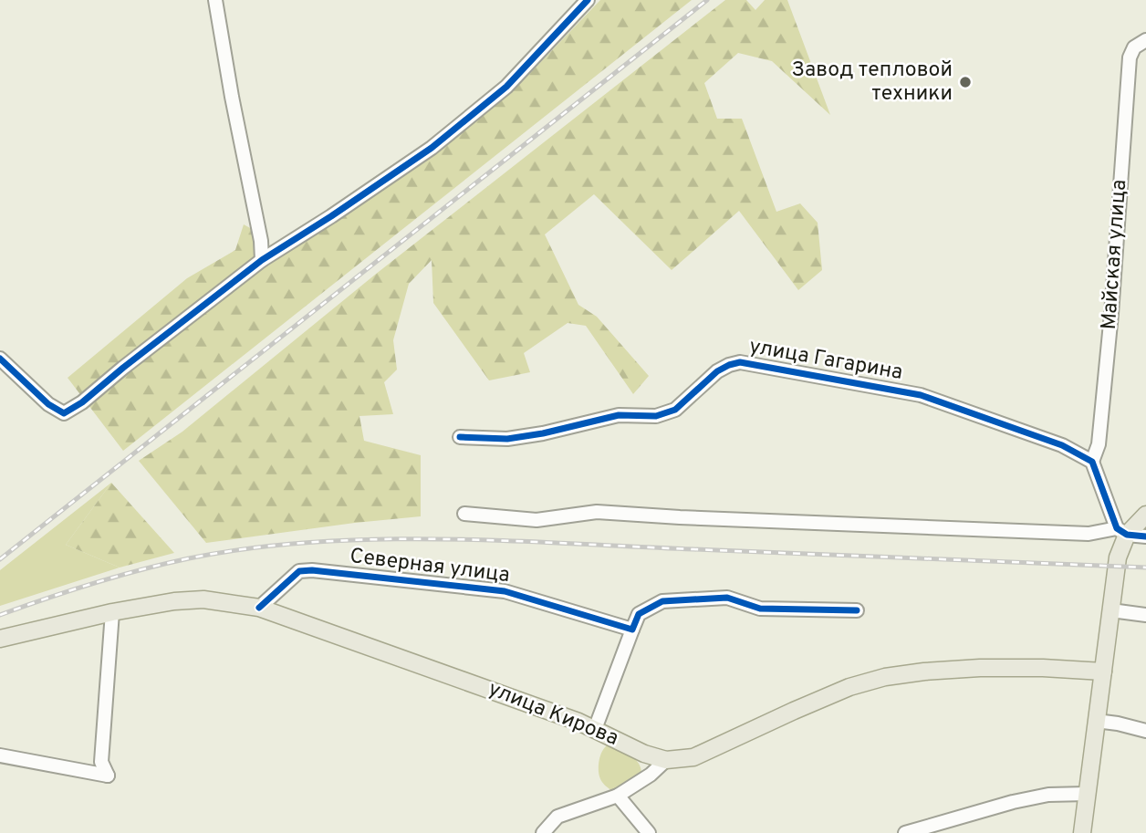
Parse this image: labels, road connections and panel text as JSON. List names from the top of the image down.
{
  "streets": {
    "main road": ["улица Кирова"],
    "street": ["Майская улица", "улица Гагарина", "Северная улица"]
  },
  "crossings": [
    ["Майская улица", "улица Гагарина"],
    ["Северная улица", "улица Кирова"]
  ],
  "places": ["Завод тепловой техники"]
}
